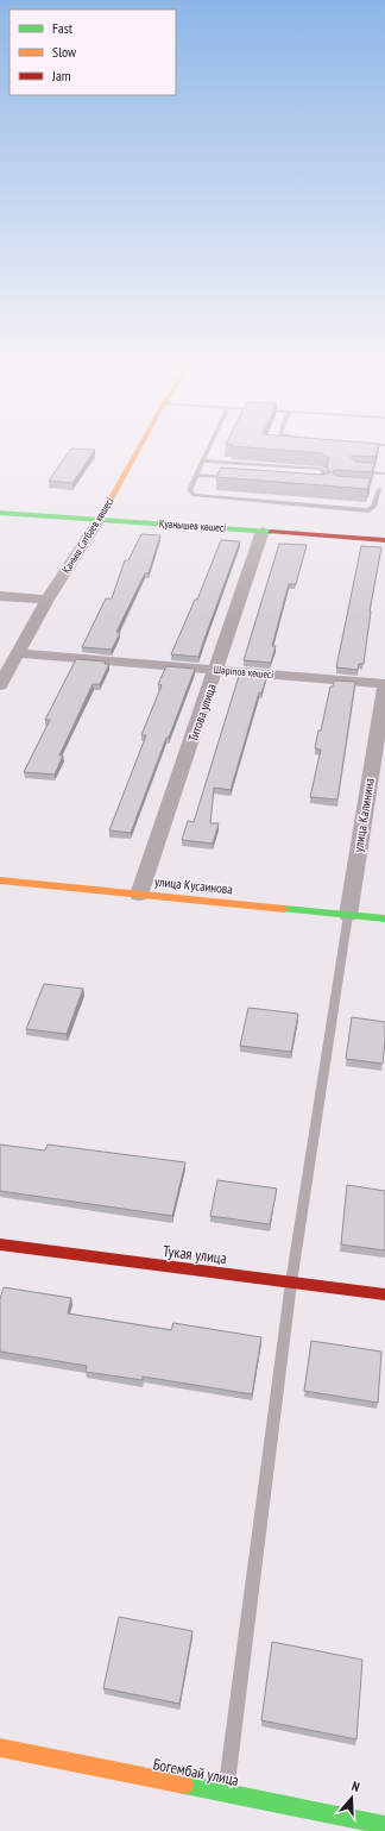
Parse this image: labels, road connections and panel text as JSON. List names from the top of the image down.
{
  "streets": {
    "street": [
      "Қуанышев көшесі",
      "Қаныш Сәтбаев көшесі",
      "Шәріпов көшесі",
      "Титова улица",
      "улица Калинина",
      "улица Кусаинова",
      "Тукая улица",
      "Богембай улица"
    ]
  },
  "crossings": [
    ["Қуанышев көшесі", "Қаныш Сәтбаев көшесі"],
    ["Қуанышев көшесі", "Титова улица"],
    ["Қаныш Сәтбаев көшесі", "Шәріпов көшесі"],
    ["Шәріпов көшесі", "Титова улица"],
    ["Шәріпов көшесі", "улица Калинина"],
    ["Титова улица", "улица Кусаинова"],
    ["улица Калинина", "улица Кусаинова"]
  ],
  "legend": ["Fast", "Slow", "Jam"],
  "north": "top"
}
